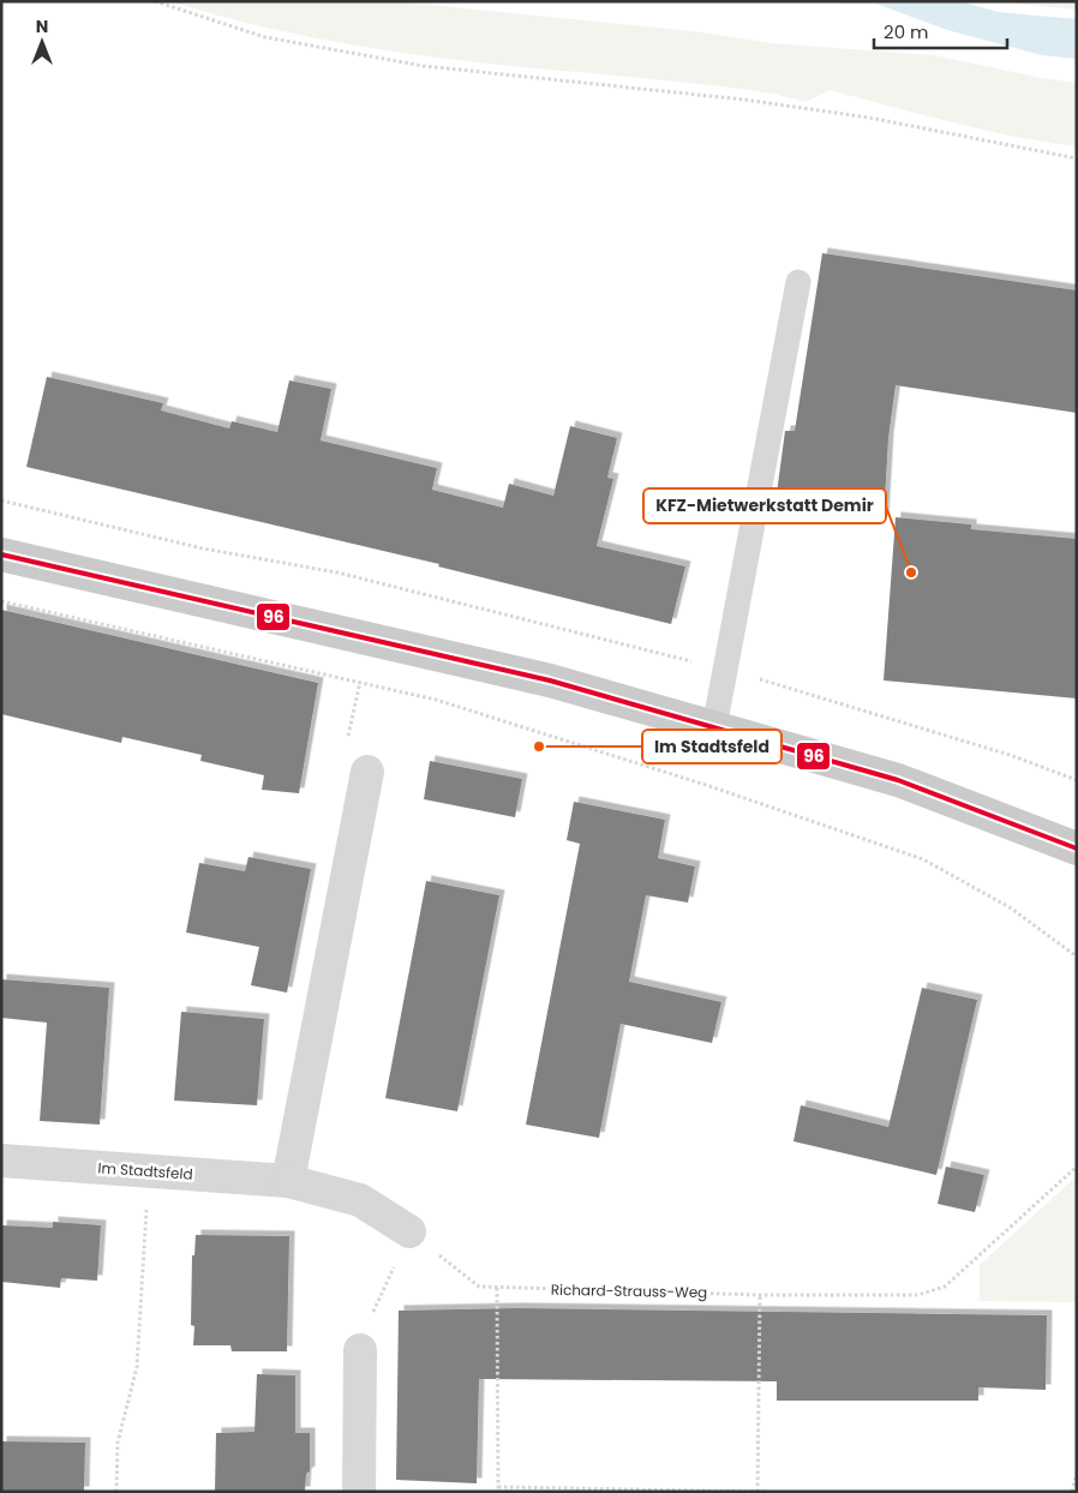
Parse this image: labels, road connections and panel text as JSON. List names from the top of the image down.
{
  "streets": {
    "street": ["Im Stadtsfeld"],
    "path": ["Richard-Strauss-Weg"]
  },
  "crossings": [
    ["Im Stadtsfeld", "Richard-Strauss-Weg"]
  ],
  "places": ["KFZ-Mietwerkstatt Demir", "Im Stadtsfeld"],
  "lines": ["transit line 96"],
  "scale_bar": "20 m",
  "north": "top"
}
